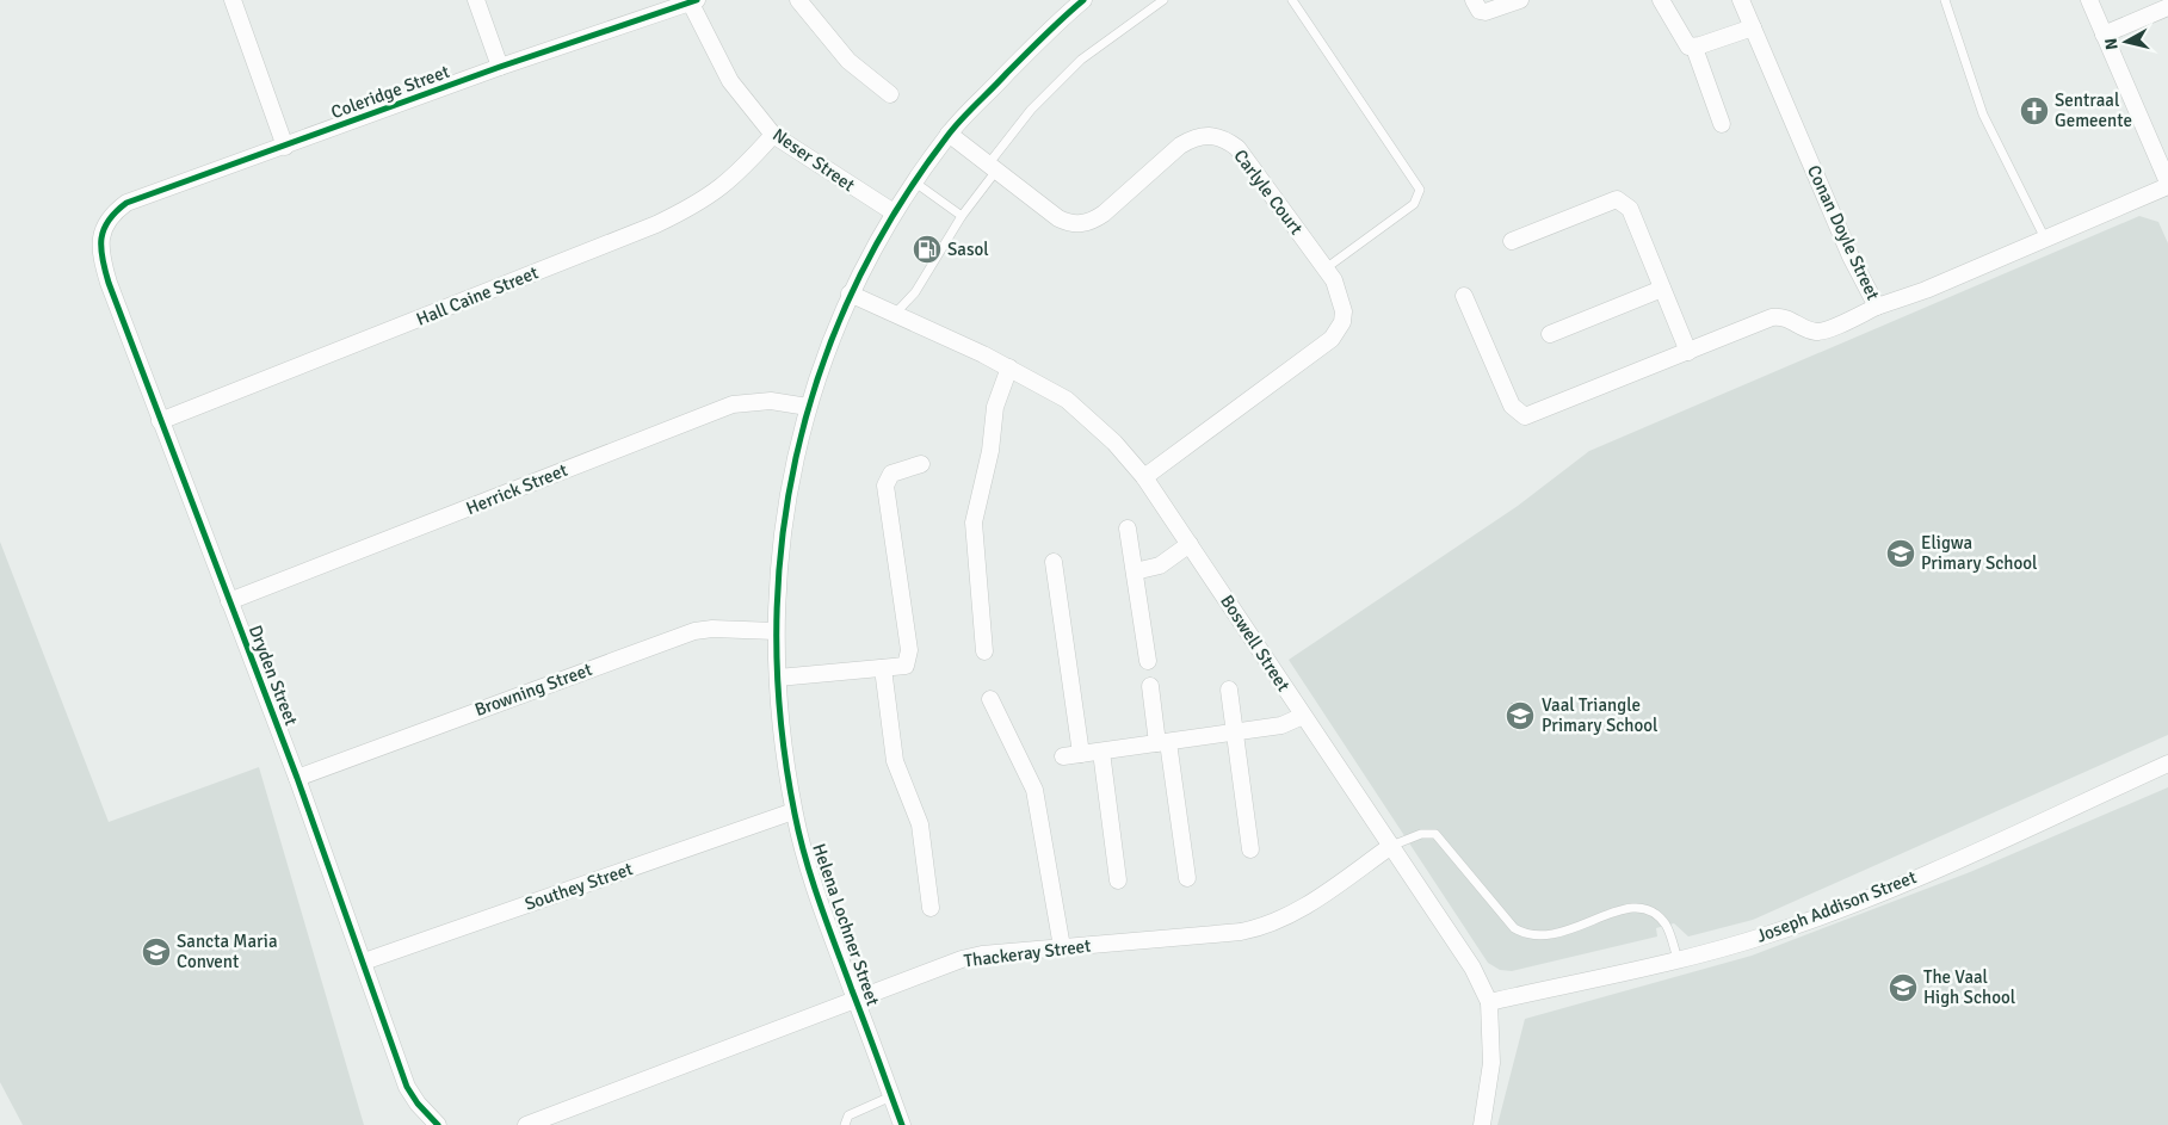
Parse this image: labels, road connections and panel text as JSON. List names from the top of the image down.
{
  "streets": {
    "street": [
      "Coleridge Street",
      "Neser Street",
      "Carlyle Court",
      "Conan Doyle Street",
      "Hall Caine Street",
      "Herrick Street",
      "Boswell Street",
      "Dryden Street",
      "Browning Street",
      "Southey Street",
      "Joseph Addison Street",
      "Helena Lochner Street",
      "Thackeray Street"
    ]
  },
  "crossings": [
    ["Coleridge Street", "Neser Street"],
    ["Coleridge Street", "Dryden Street"],
    ["Neser Street", "Hall Caine Street"],
    ["Neser Street", "Helena Lochner Street"],
    ["Carlyle Court", "Boswell Street"],
    ["Carlyle Court", "Helena Lochner Street"],
    ["Hall Caine Street", "Dryden Street"],
    ["Herrick Street", "Dryden Street"],
    ["Herrick Street", "Helena Lochner Street"],
    ["Boswell Street", "Joseph Addison Street"],
    ["Boswell Street", "Helena Lochner Street"],
    ["Boswell Street", "Thackeray Street"],
    ["Dryden Street", "Browning Street"],
    ["Dryden Street", "Southey Street"],
    ["Browning Street", "Helena Lochner Street"],
    ["Southey Street", "Helena Lochner Street"],
    ["Helena Lochner Street", "Thackeray Street"]
  ],
  "places": {
    "church": ["Sentraal Gemeente"],
    "fuel station": ["Sasol"],
    "school or university": [
      "Eligwa Primary School",
      "Vaal Triangle Primary School",
      "Sancta Maria Convent",
      "The Vaal High School"
    ]
  },
  "north": "left"
}
